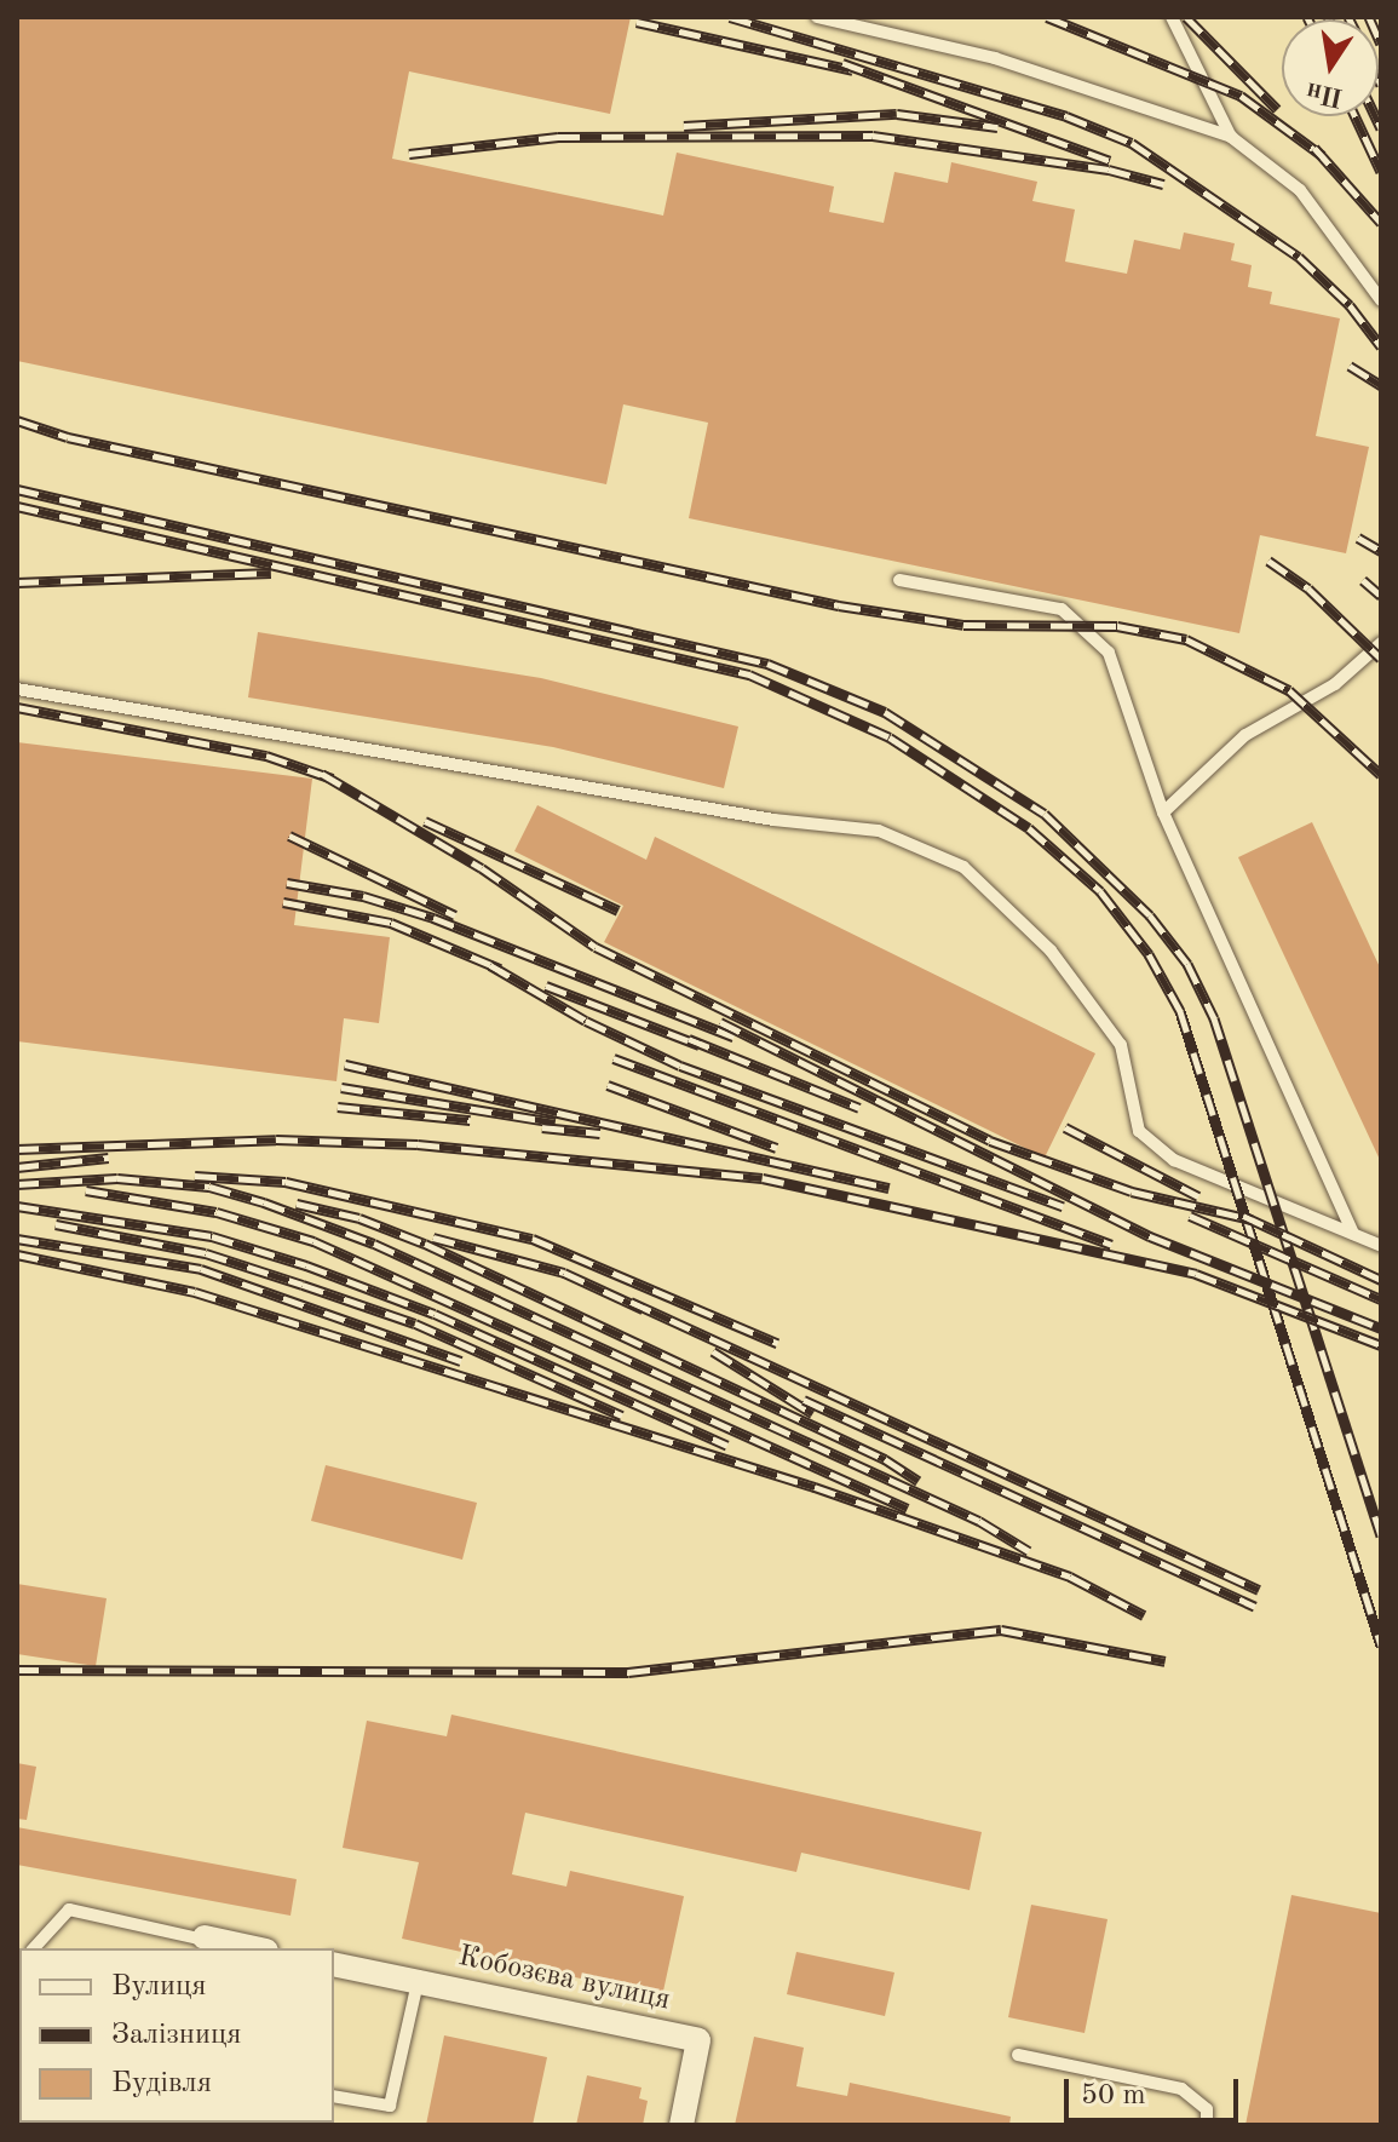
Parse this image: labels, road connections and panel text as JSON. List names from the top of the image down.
{
  "streets": {
    "street": ["Кобозєва вулиця"]
  },
  "legend": ["Вулиця", "Залізниця", "Будівля"],
  "scale_bar": "50 m",
  "north": "bottom"
}
